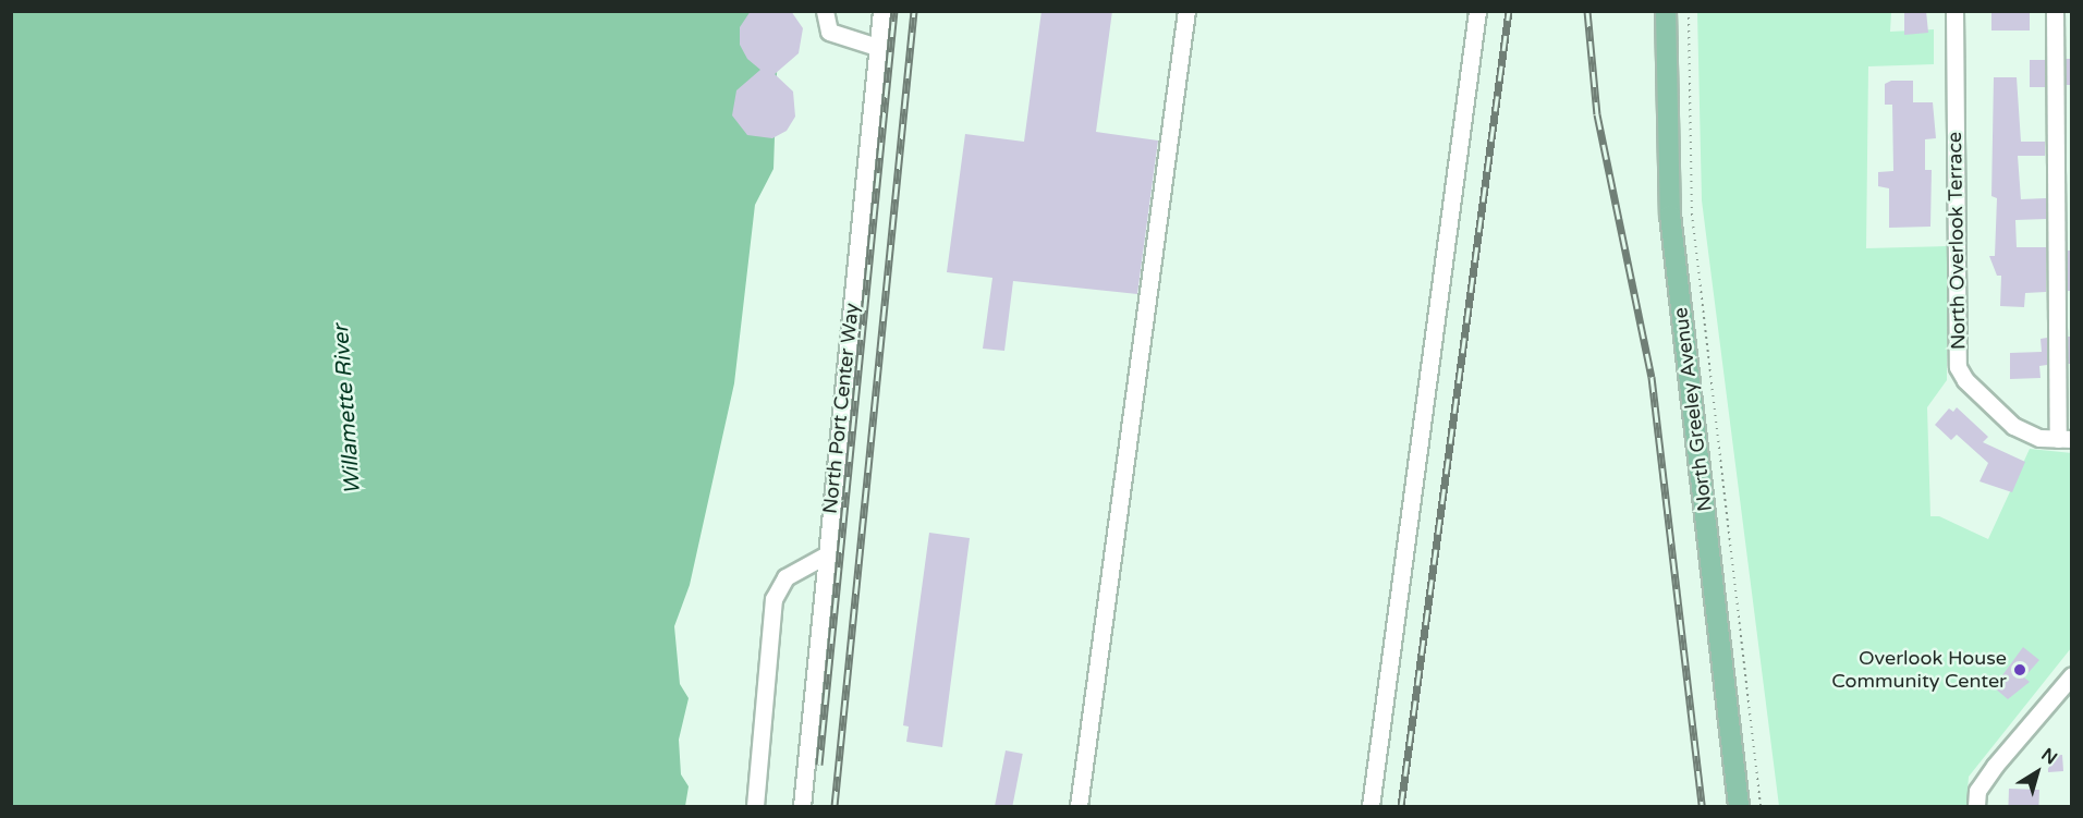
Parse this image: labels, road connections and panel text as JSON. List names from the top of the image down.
{
  "streets": {
    "main road": ["North Greeley Avenue"],
    "street": ["North Overlook Terrace", "North Port Center Way"]
  },
  "water": ["Willamette River"],
  "places": ["Overlook House Community Center"],
  "north": "top right"
}
